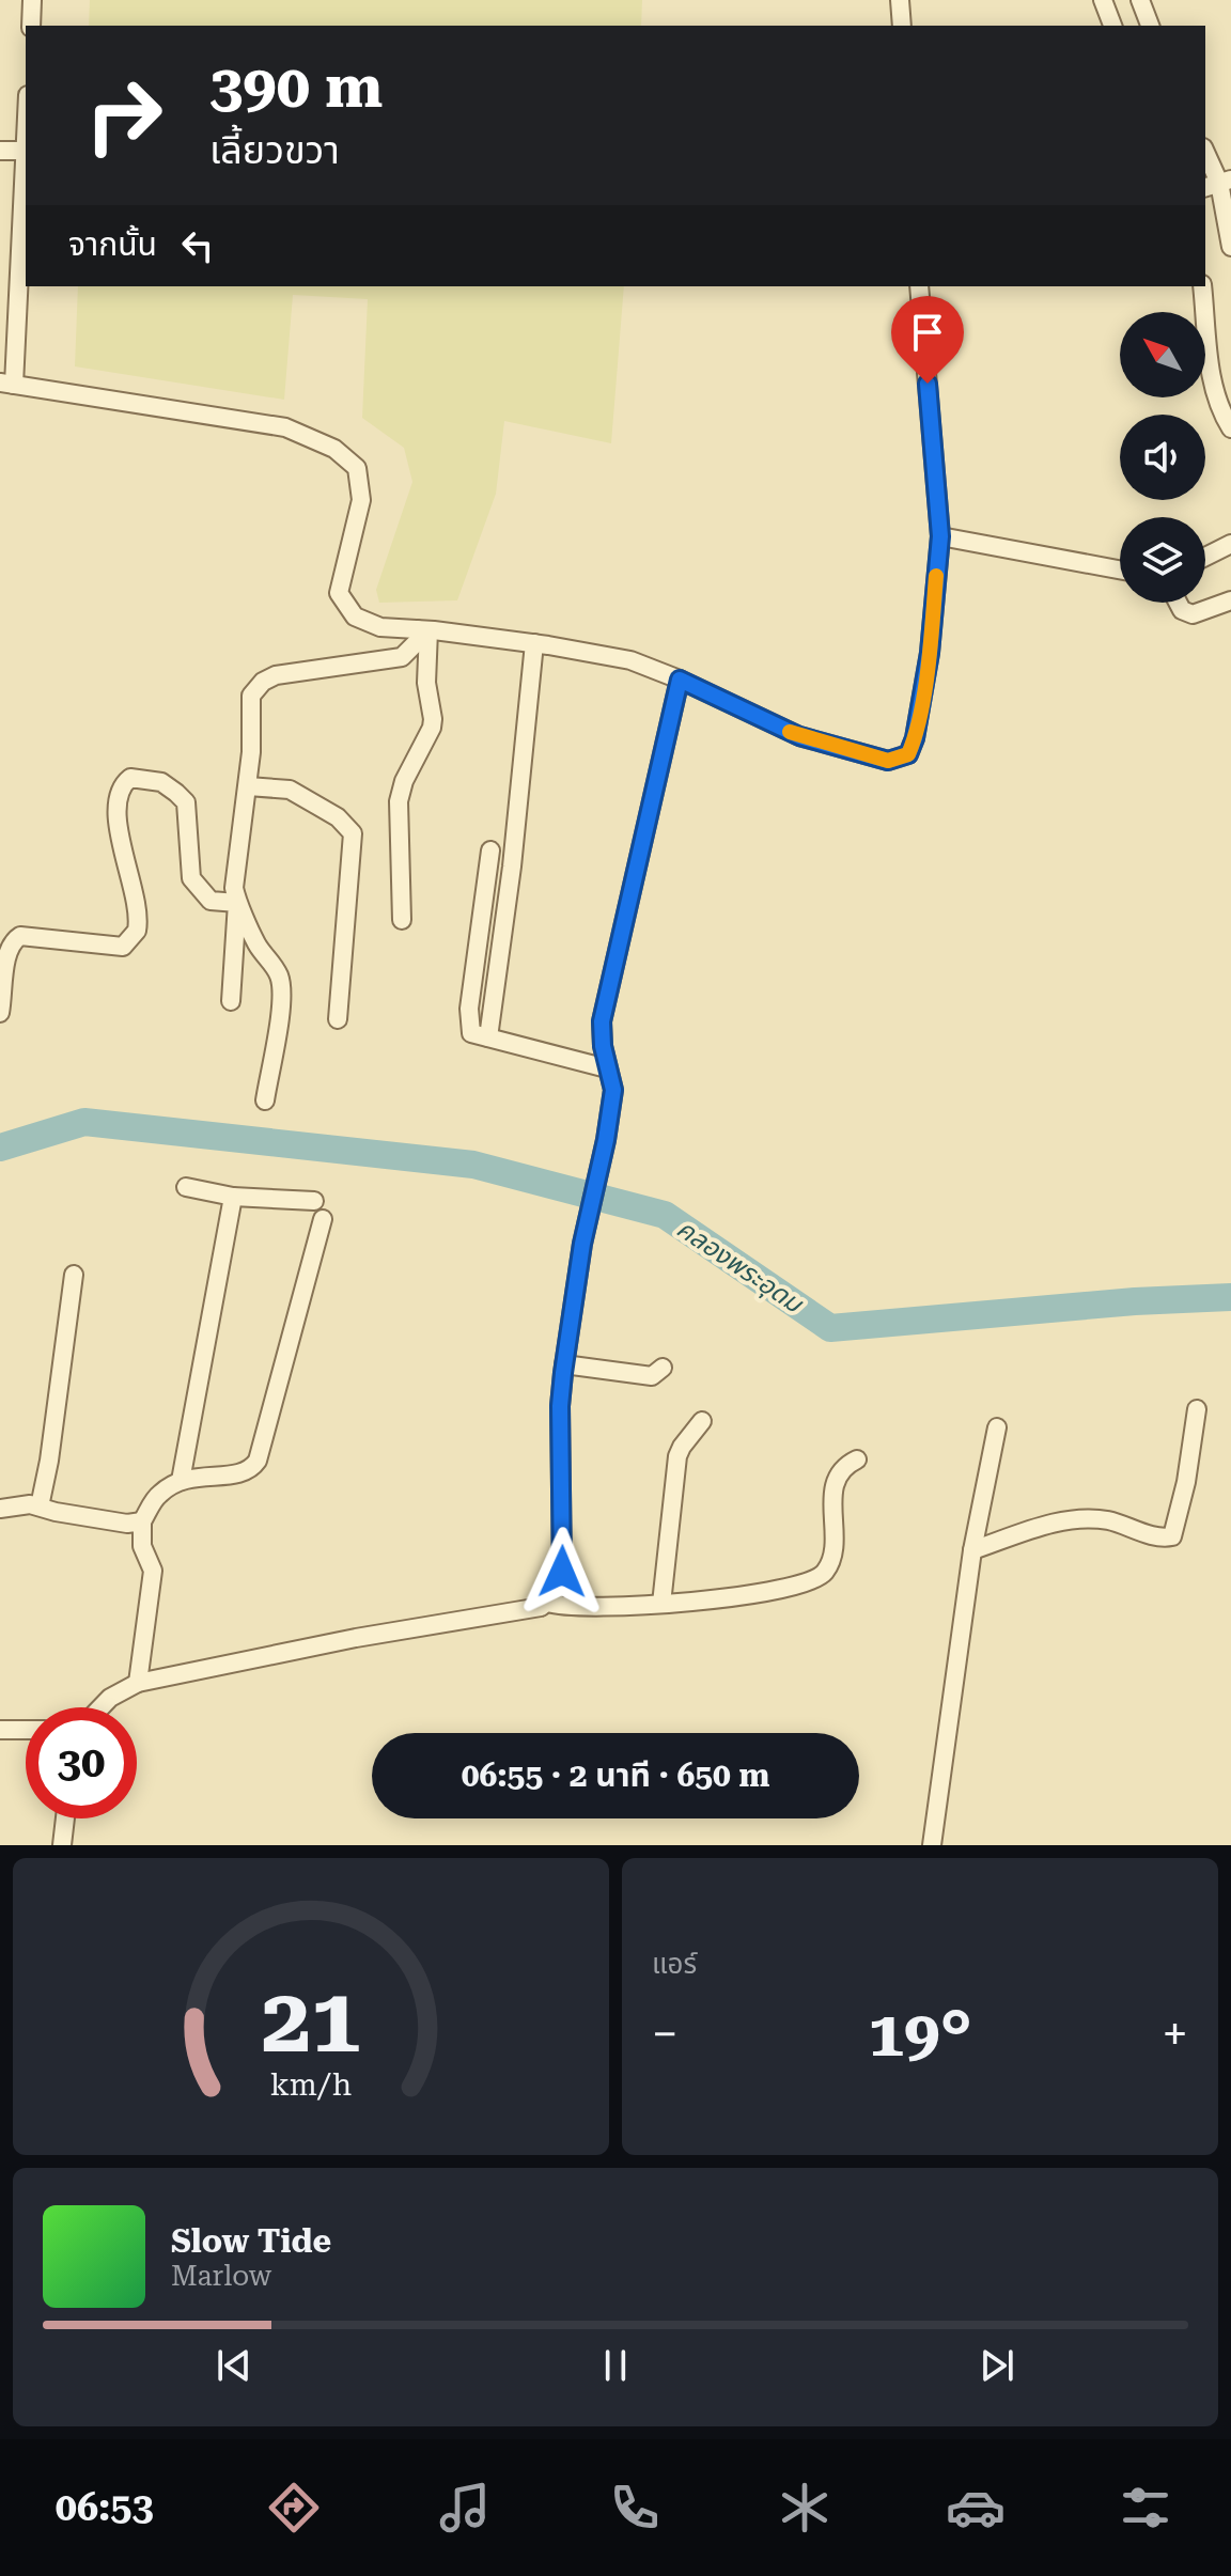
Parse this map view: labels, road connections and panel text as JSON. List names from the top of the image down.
{
  "water": ["คลองพระอุดม"],
  "north": "top left",
  "page": {
    "turn": ["390 m", "เลี้ยวขวา"],
    "then": "จากนั้น",
    "limit": "30",
    "trip": "06:55 · 2 นาที · 650 m",
    "tile": "แอร์",
    "heat": ["−", "19°", "+"],
    "song": ["Slow Tide", "Marlow"],
    "tabs": "06:53",
    "gauge": ["21", "km/h"]
  }
}
